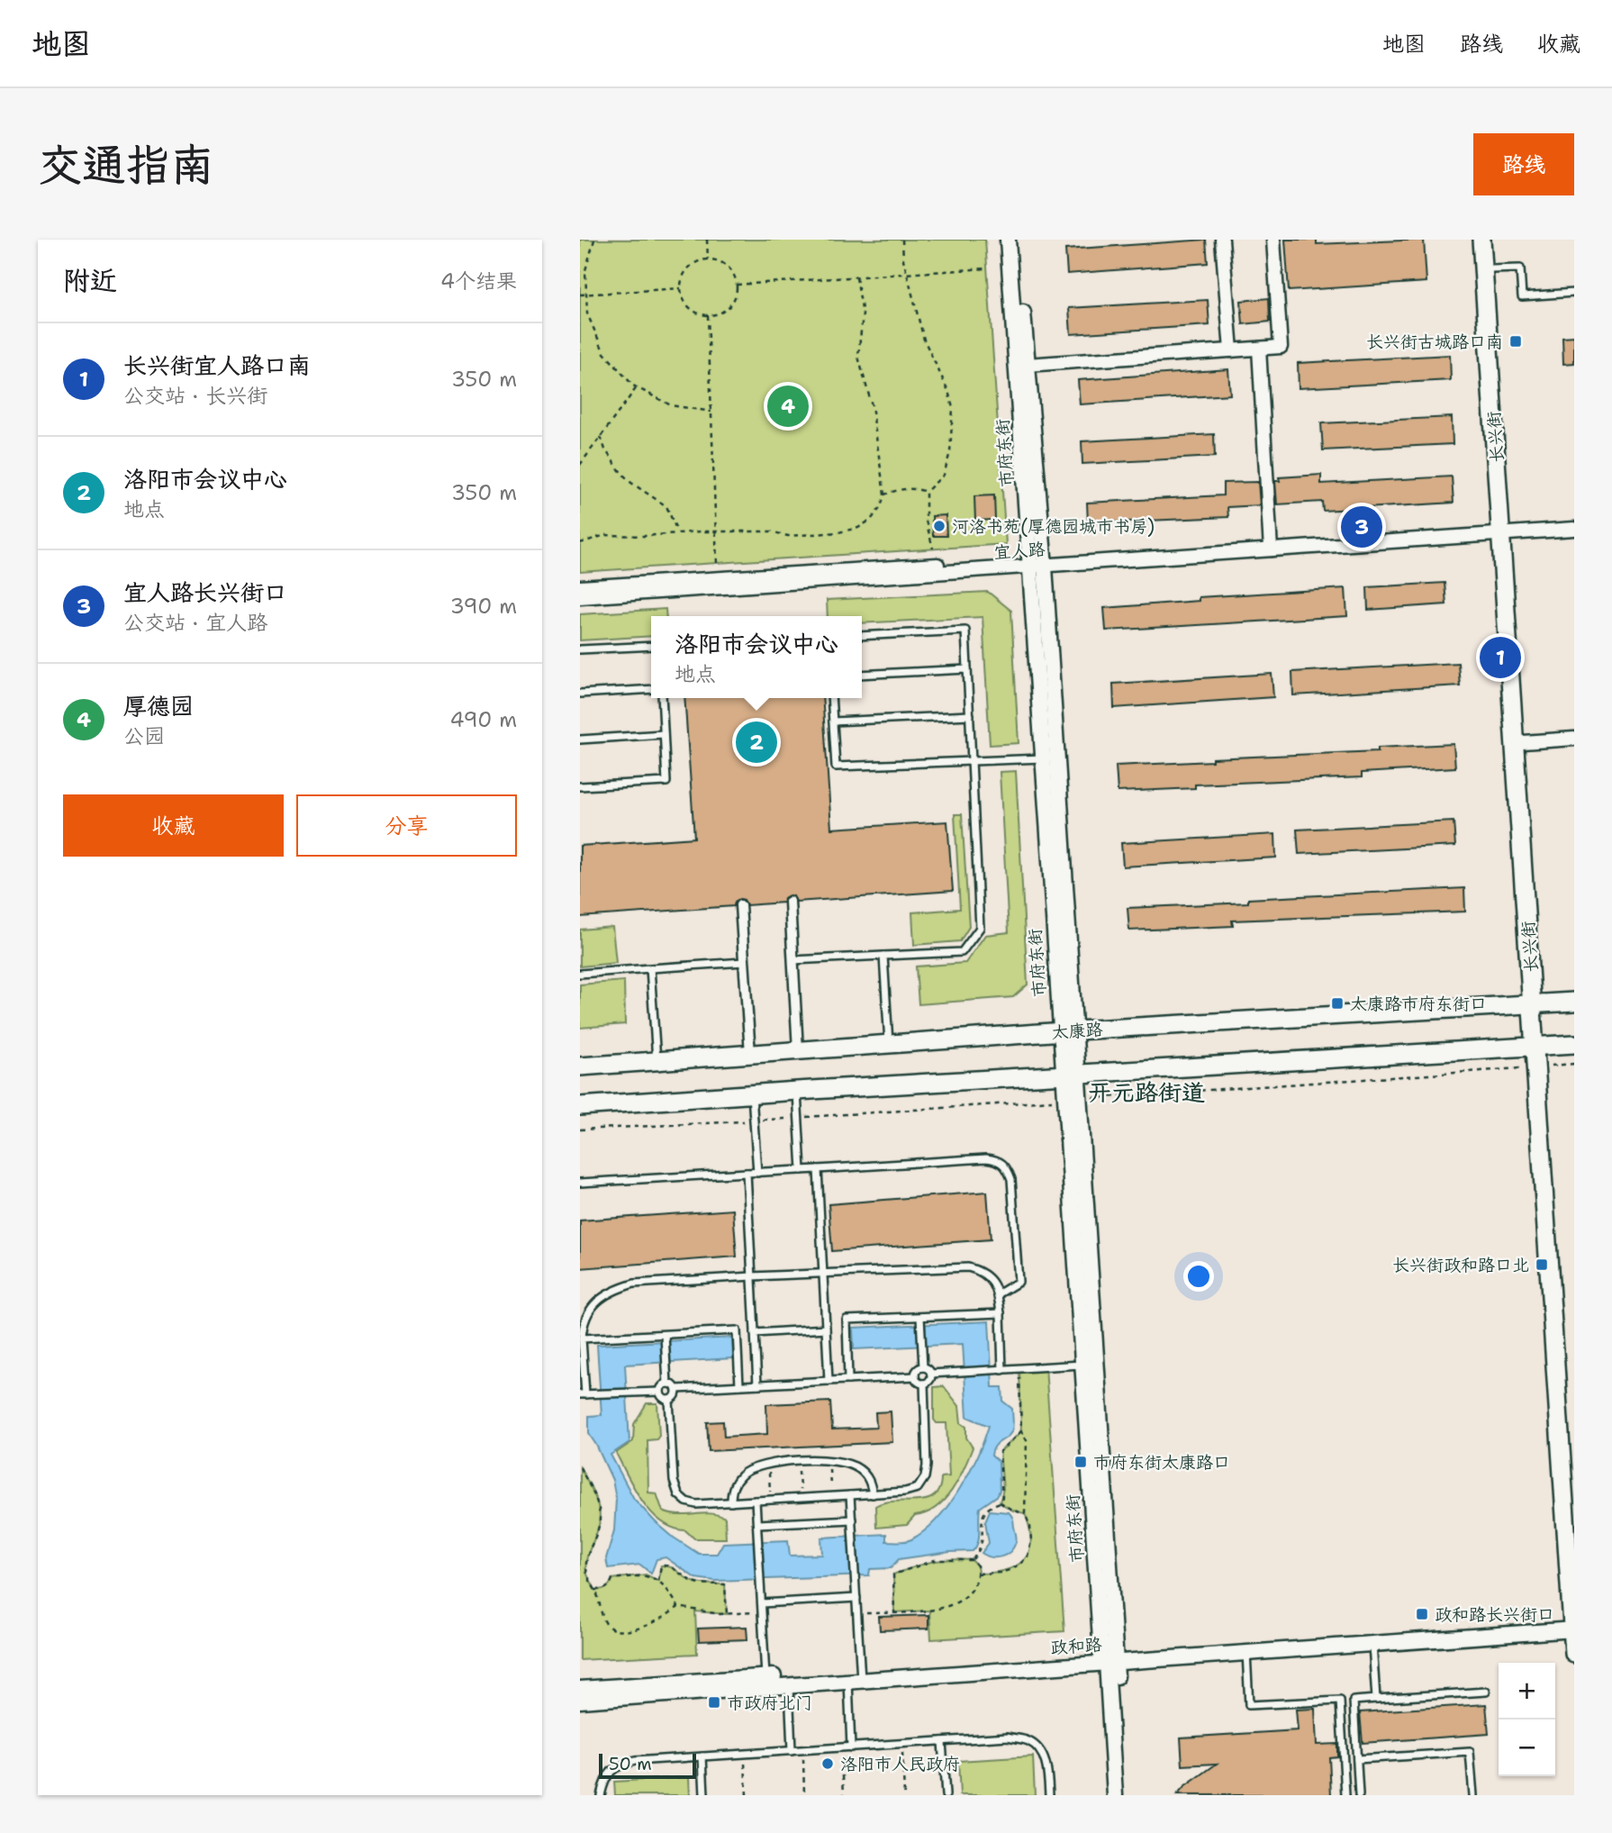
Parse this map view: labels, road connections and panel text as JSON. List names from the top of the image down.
{
  "streets": {
    "main road": ["长兴街", "太康路"],
    "street": ["市府东街", "宜人路", "政和路"]
  },
  "crossings": [
    ["长兴街", "宜人路"],
    ["长兴街", "太康路"],
    ["长兴街", "政和路"],
    ["市府东街", "宜人路"],
    ["市府东街", "太康路"],
    ["市府东街", "政和路"]
  ],
  "districts": ["开元路街道"],
  "places": {
    "transit": [
      "长兴街古城路口南",
      "太康路市府东街口",
      "长兴街政和路口北",
      "市府东街太康路口",
      "政和路长兴街口",
      "市政府北门"
    ],
    "other": ["河洛书苑(厚德园城市书房)", "洛阳市人民政府"]
  },
  "scale_bar": "50 m",
  "page": {
    "header": "地图",
    "nav": ["地图", "路线", "收藏"],
    "buttons": [
      "路线",
      ["收藏", "分享"]
    ],
    "title": "交通指南",
    "heading": ["附近", "4个结果"],
    "list": [
      {
        "mark": "1",
        "name": "长兴街宜人路口南",
        "note": "公交站 · 长兴街",
        "value": "350 m"
      },
      {
        "mark": "2",
        "name": "洛阳市会议中心",
        "note": "地点",
        "value": "350 m"
      },
      {
        "mark": "3",
        "name": "宜人路长兴街口",
        "note": "公交站 · 宜人路",
        "value": "390 m"
      },
      {
        "mark": "4",
        "name": "厚德园",
        "note": "公园",
        "value": "490 m"
      }
    ],
    "pins": [
      "4",
      "3",
      "1",
      "2"
    ],
    "popup": ["洛阳市会议中心", "地点"],
    "map_buttons": ["+", "−"],
    "scale": "50 m"
  }
}
